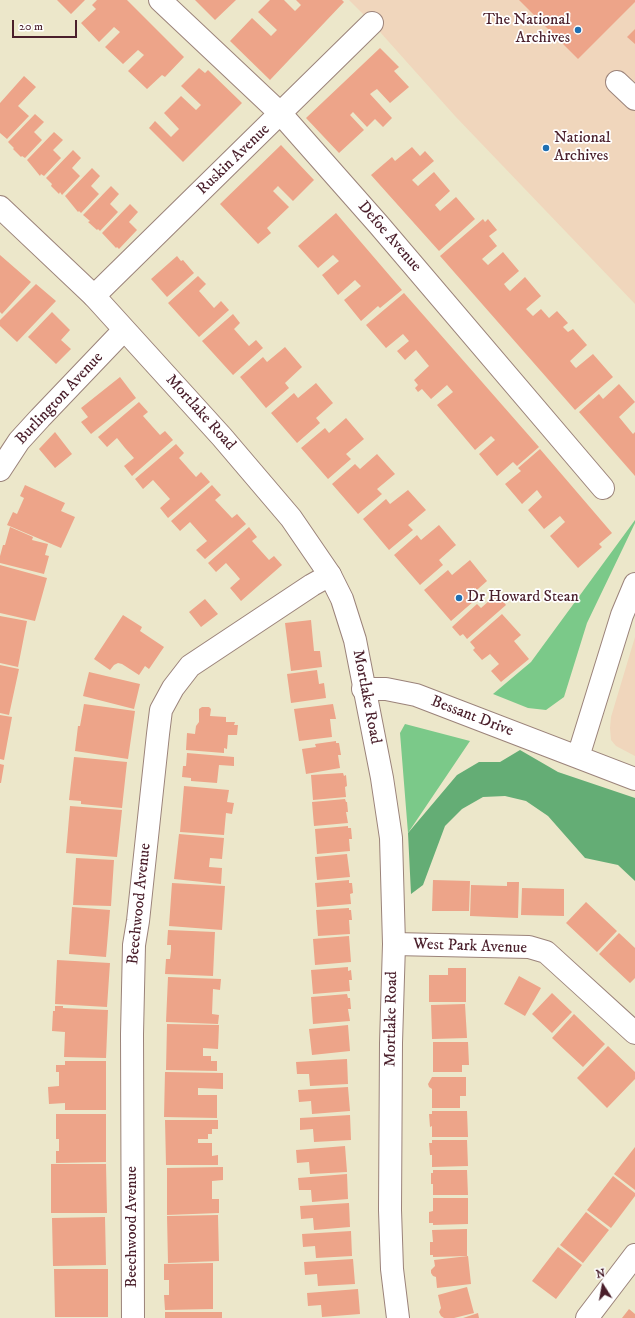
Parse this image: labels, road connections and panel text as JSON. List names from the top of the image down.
{
  "streets": {
    "main road": [
      "Ruskin Avenue",
      "Defoe Avenue",
      "Burlington Avenue",
      "Mortlake Road",
      "Bessant Drive",
      "Beechwood Avenue",
      "West Park Avenue"
    ]
  },
  "crossings": [
    ["Ruskin Avenue", "Defoe Avenue"],
    ["Ruskin Avenue", "Mortlake Road"],
    ["Burlington Avenue", "Mortlake Road"],
    ["Mortlake Road", "Bessant Drive"],
    ["Mortlake Road", "Beechwood Avenue"],
    ["Mortlake Road", "West Park Avenue"]
  ],
  "places": ["The National Archives", "National Archives", "Dr Howard Stean"],
  "scale_bar": "20 m",
  "north": "top"
}
